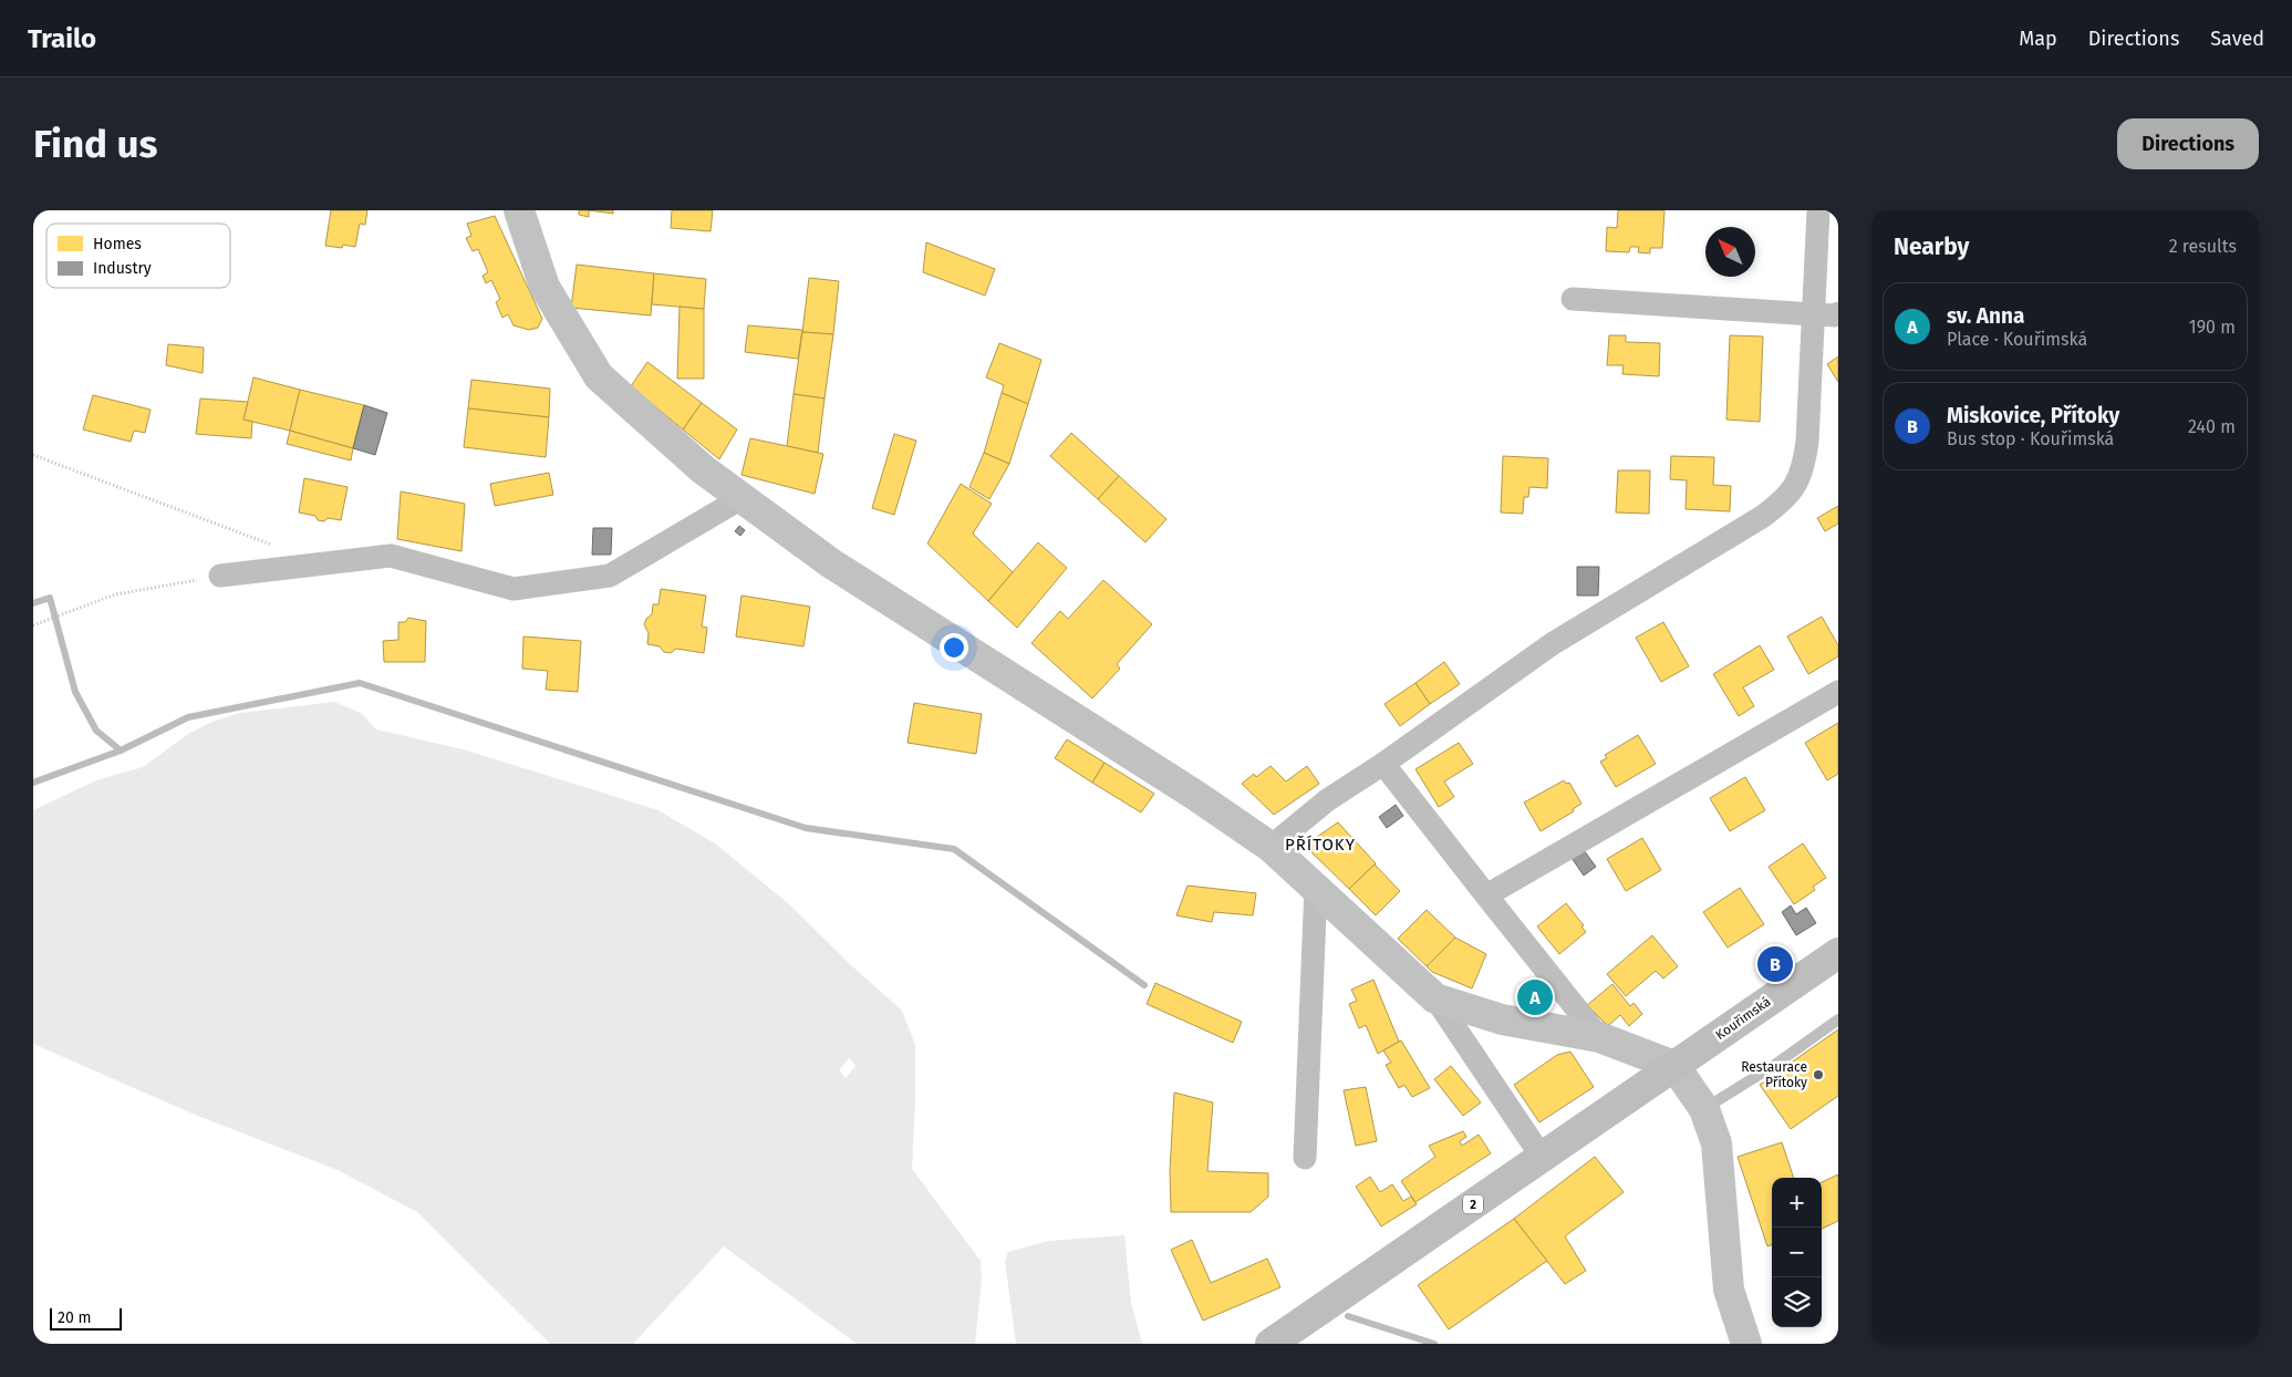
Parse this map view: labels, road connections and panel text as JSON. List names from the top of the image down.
{
  "streets": {
    "main road": ["Kouřimská", "2"]
  },
  "crossings": [
    ["Kouřimská", "2"]
  ],
  "districts": ["PŘÍTOKY"],
  "places": ["Restaurace Přítoky"],
  "legend": ["Homes", "Industry"],
  "scale_bar": "20 m",
  "north": "top left",
  "page": {
    "header": "Trailo",
    "nav": ["Map", "Directions", "Saved"],
    "buttons": "Directions",
    "title": "Find us",
    "heading": ["Nearby", "2 results"],
    "list": [
      {
        "mark": "A",
        "name": "sv. Anna",
        "note": "Place · Kouřimská",
        "value": "190 m"
      },
      {
        "mark": "B",
        "name": "Miskovice, Přítoky",
        "note": "Bus stop · Kouřimská",
        "value": "240 m"
      }
    ],
    "pins": ["B", "A"],
    "map_buttons": ["+", "−"],
    "scale": "20 m"
  }
}
